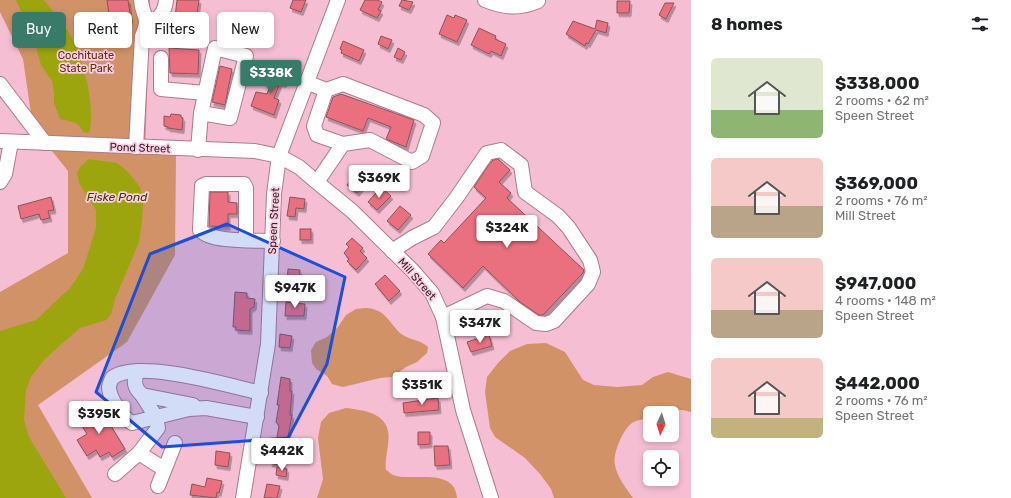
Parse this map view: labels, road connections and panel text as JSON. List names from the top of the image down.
{
  "streets": {
    "street": ["Pond Street", "Speen Street", "Mill Street"]
  },
  "crossings": [
    ["Pond Street", "Speen Street"],
    ["Pond Street", "Mill Street"],
    ["Speen Street", "Mill Street"]
  ],
  "water": ["Fiske Pond"],
  "parks": ["Cochituate State Park"],
  "north": "bottom",
  "page": {
    "heading": "8 homes",
    "chip": [
      "Buy",
      "Rent",
      "Filters",
      "New"
    ],
    "list": [
      {
        "name": "$338,000",
        "note": "2 rooms · 62 m² · Speen Street"
      },
      {
        "name": "$369,000",
        "note": "2 rooms · 76 m² · Mill Street"
      },
      {
        "name": "$947,000",
        "note": "4 rooms · 148 m² · Speen Street"
      },
      {
        "name": "$442,000",
        "note": "2 rooms · 76 m² · Speen Street"
      }
    ],
    "price": [
      "$338K",
      "$369K",
      "$324K",
      "$947K",
      "$347K",
      "$351K",
      "$395K",
      "$442K"
    ]
  }
}
